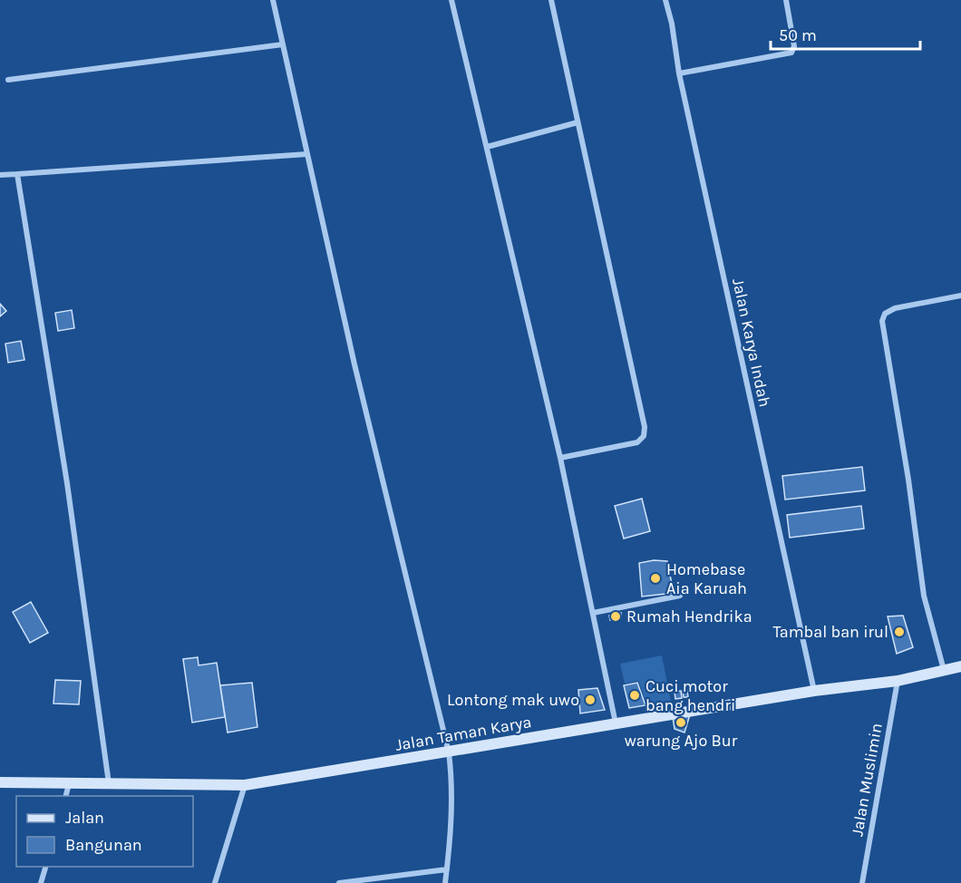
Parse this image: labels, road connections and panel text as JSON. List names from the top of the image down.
{
  "streets": {
    "street": ["Jalan Karya Indah", "Jalan Taman Karya", "Jalan Muslimin"]
  },
  "crossings": [
    ["Jalan Karya Indah", "Jalan Taman Karya"],
    ["Jalan Taman Karya", "Jalan Muslimin"]
  ],
  "places": [
    "Homebase Aia Karuah",
    "Rumah Hendrika",
    "Tambal ban irul",
    "Cuci motor bang hendri",
    "Lontong mak uwo",
    "warung Ajo Bur"
  ],
  "legend": ["Jalan", "Bangunan"],
  "scale_bar": "50 m"
}
